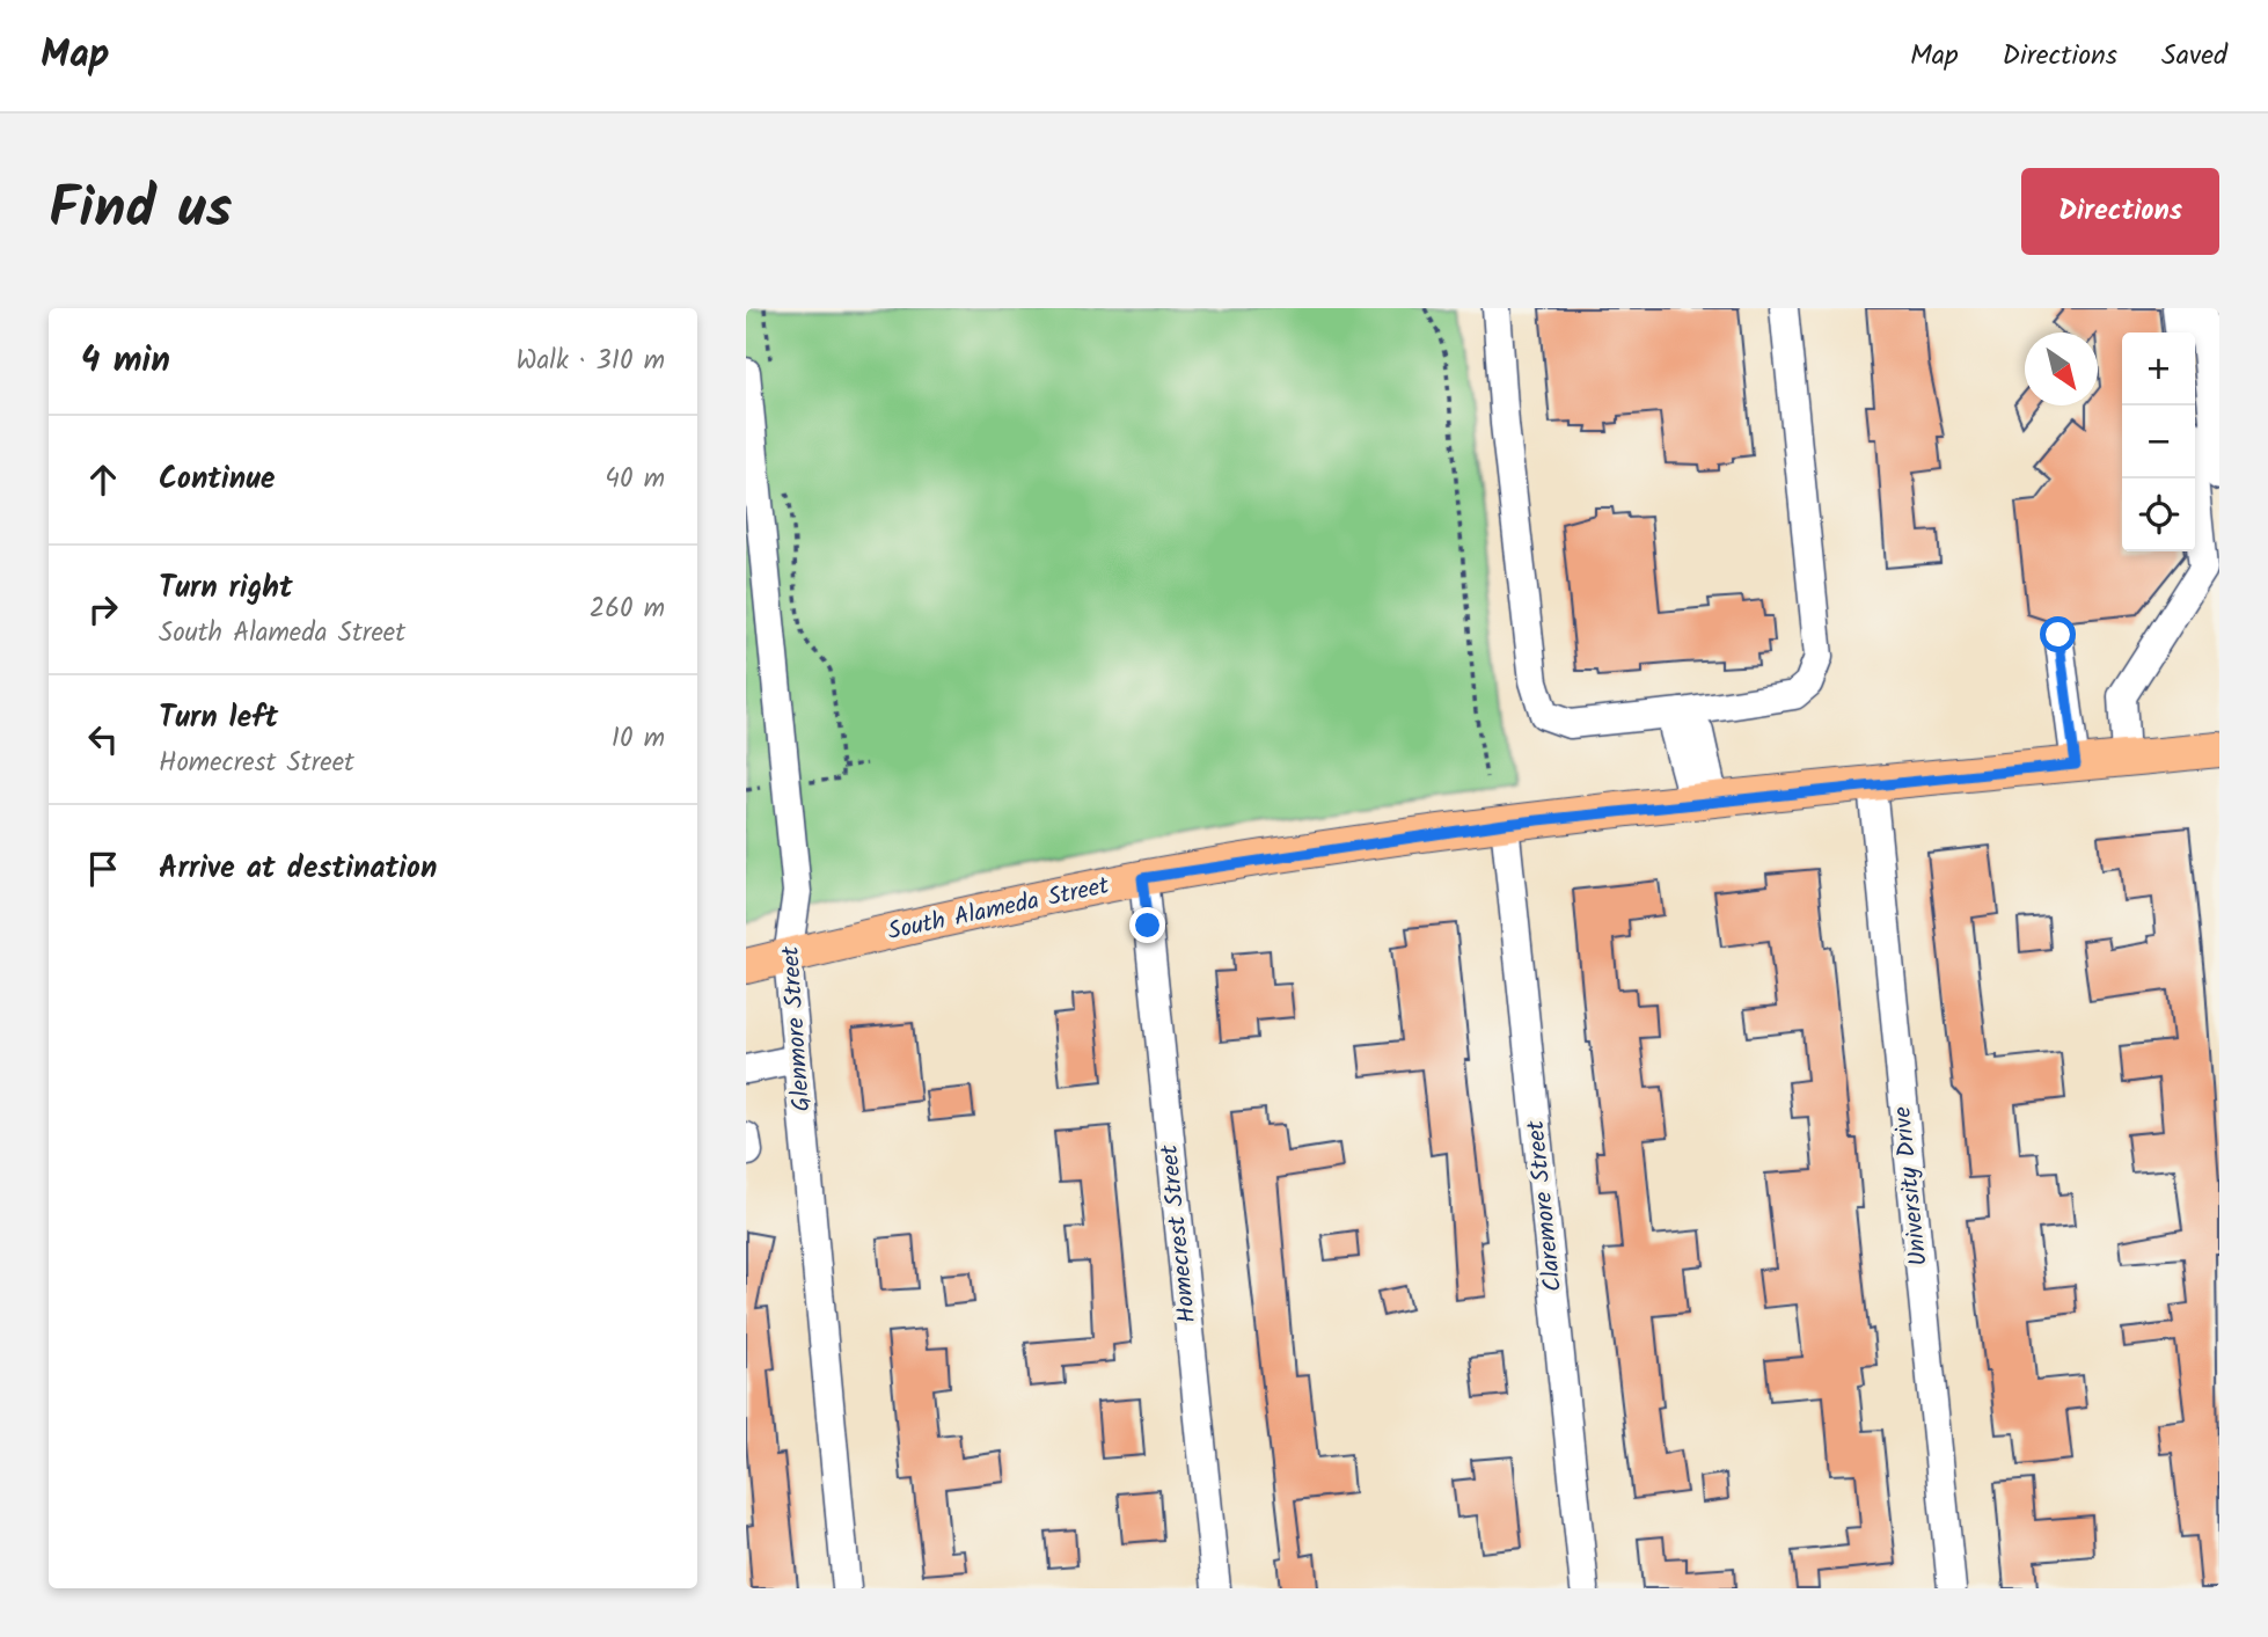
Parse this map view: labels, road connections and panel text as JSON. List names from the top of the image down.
{
  "streets": {
    "main road": ["South Alameda Street"],
    "street": [
      "Glenmore Street",
      "University Drive",
      "Claremore Street",
      "Homecrest Street"
    ]
  },
  "crossings": [
    ["South Alameda Street", "Glenmore Street"],
    ["South Alameda Street", "University Drive"],
    ["South Alameda Street", "Claremore Street"],
    ["South Alameda Street", "Homecrest Street"]
  ],
  "north": "bottom right",
  "page": {
    "header": "Map",
    "nav": ["Map", "Directions", "Saved"],
    "title": "Find us",
    "buttons": "Directions",
    "heading": ["4 min", "Walk · 310 m"],
    "map_buttons": ["+", "−"],
    "list": [
      ["Continue", "40 m"],
      ["Turn right", "South Alameda Street", "260 m"],
      ["Turn left", "Homecrest Street", "10 m"],
      "Arrive at destination"
    ]
  }
}
